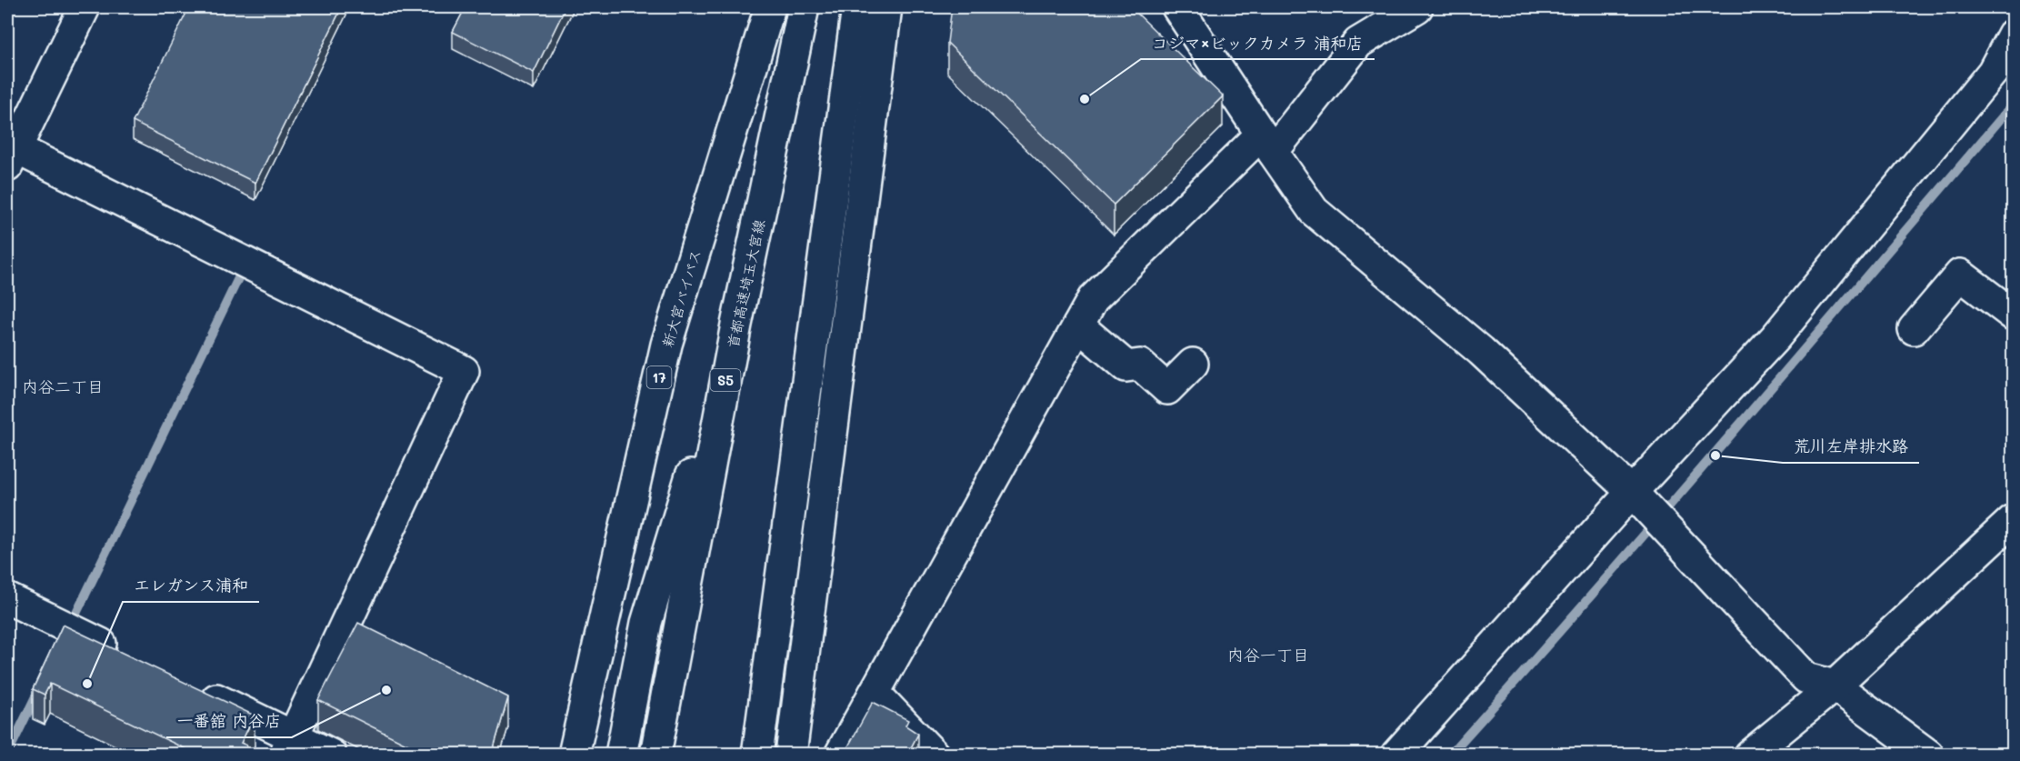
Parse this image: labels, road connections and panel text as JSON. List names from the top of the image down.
{
  "streets": {
    "main road": [
      "首都高速埼玉大宮線",
      "新大宮バイパス",
      "17",
      "S5"
    ]
  },
  "districts": ["内谷二丁目", "内谷一丁目"],
  "places": [
    "コジマ×ビックカメラ 浦和店",
    "荒川左岸排水路",
    "エレガンス浦和",
    "一番舘 内谷店"
  ]
}
